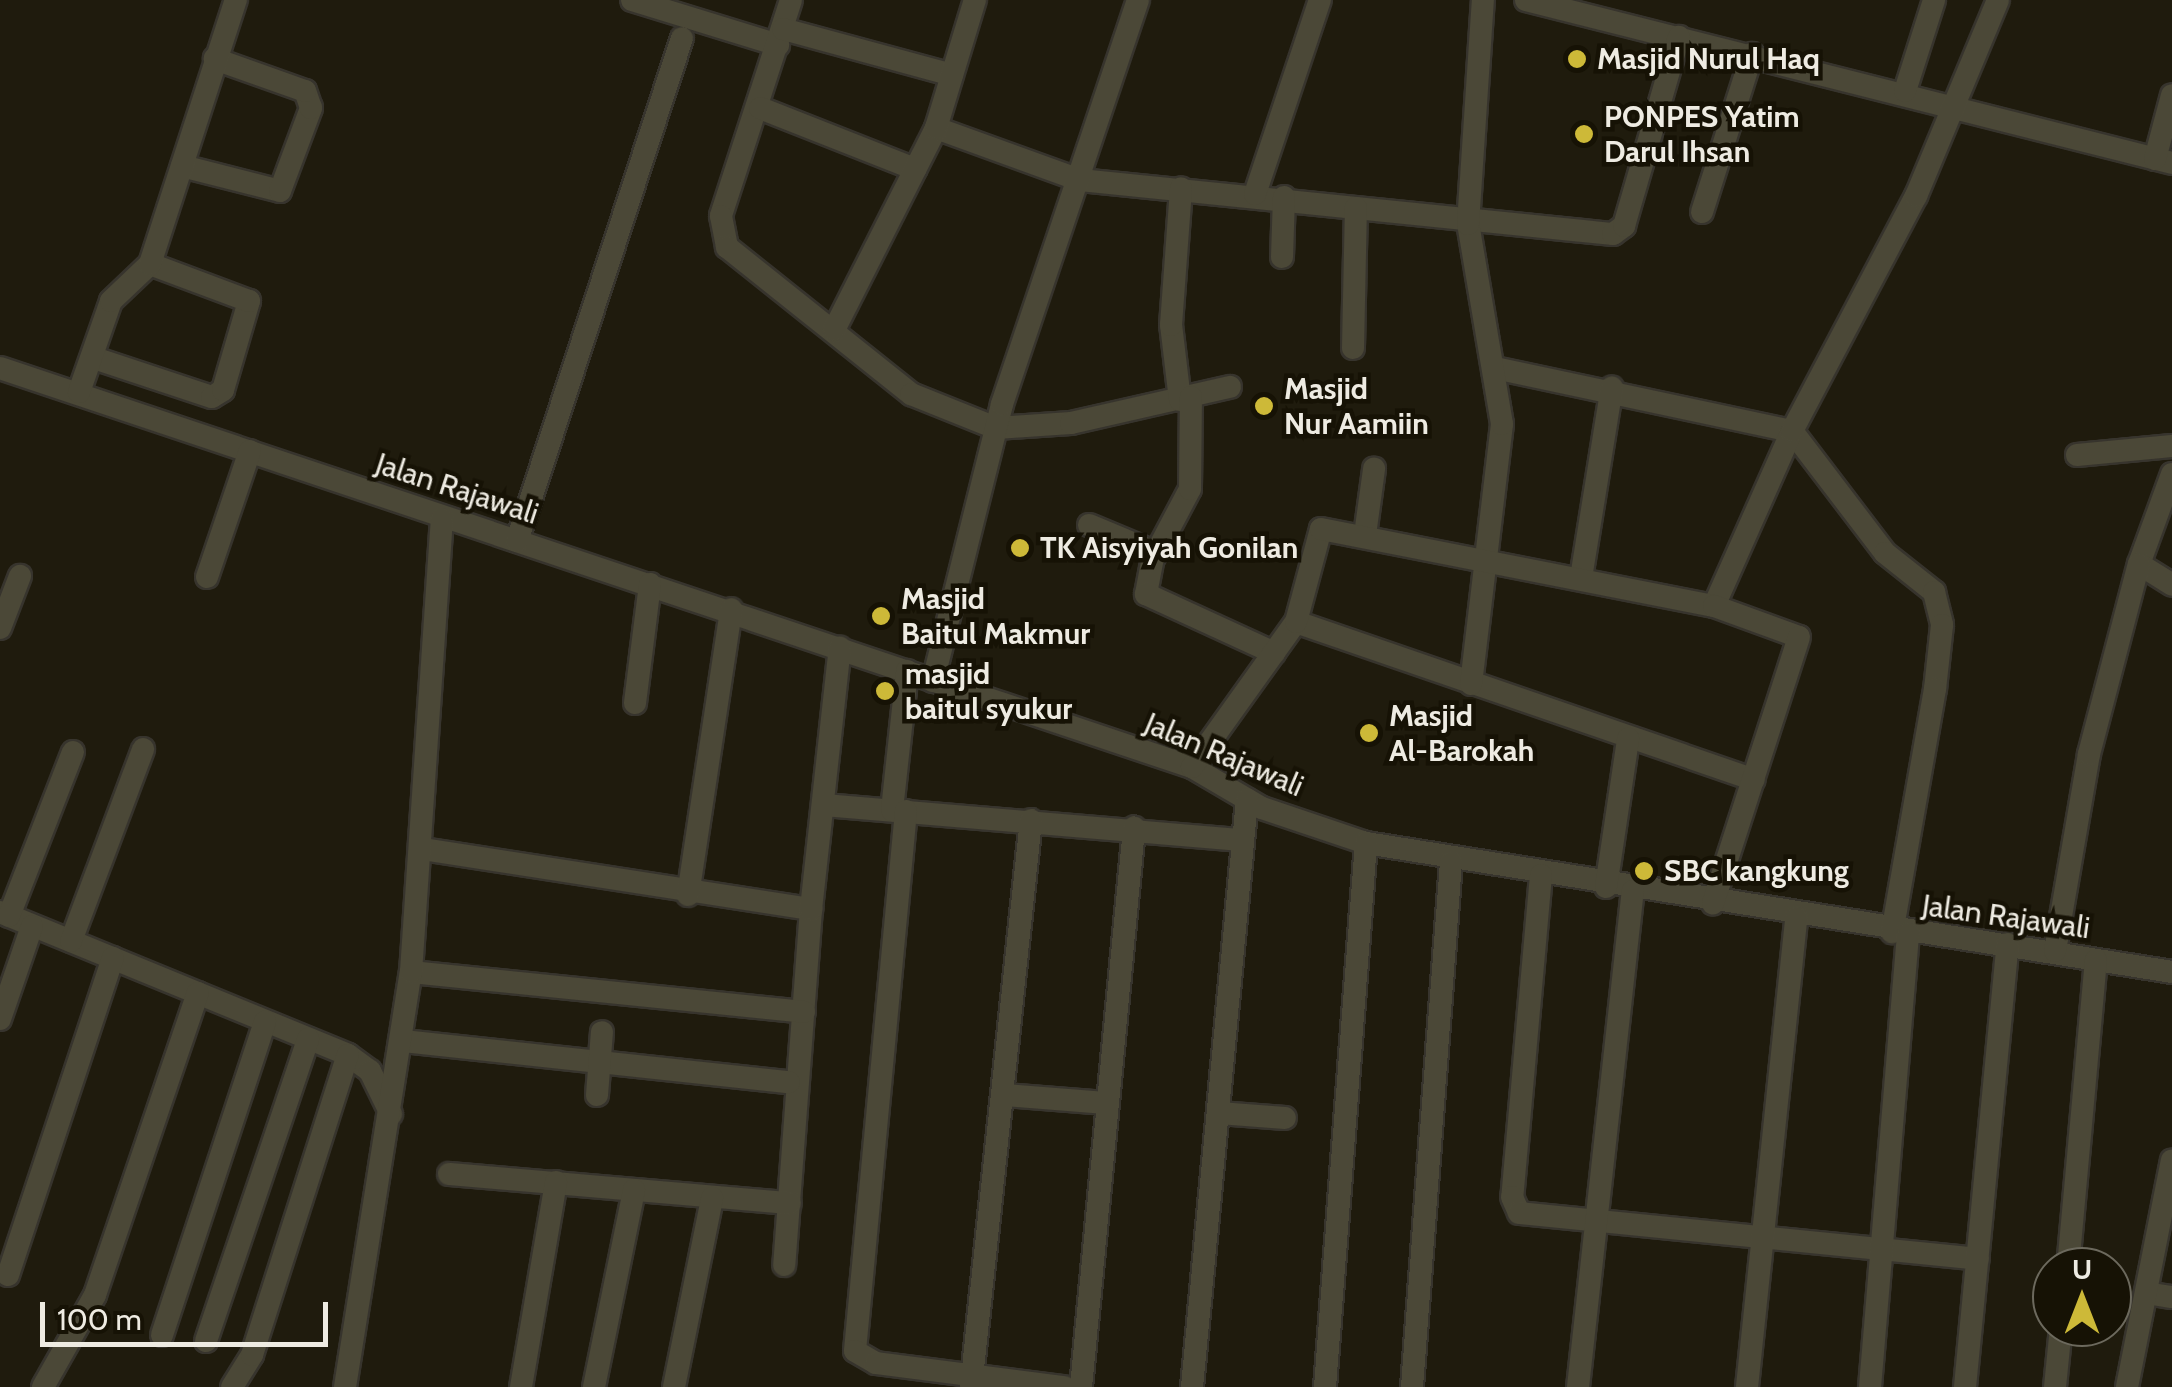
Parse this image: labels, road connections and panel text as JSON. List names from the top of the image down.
{
  "streets": {
    "street": ["Jalan Rajawali"]
  },
  "places": [
    "Masjid Nurul Haq",
    "PONPES Yatim Darul Ihsan",
    "Masjid Nur Aamiin",
    "TK Aisyiyah Gonilan",
    "Masjid Baitul Makmur",
    "masjid baitul syukur",
    "Masjid Al-Barokah",
    "SBC kangkung"
  ],
  "scale_bar": "100 m",
  "north": "top"
}
